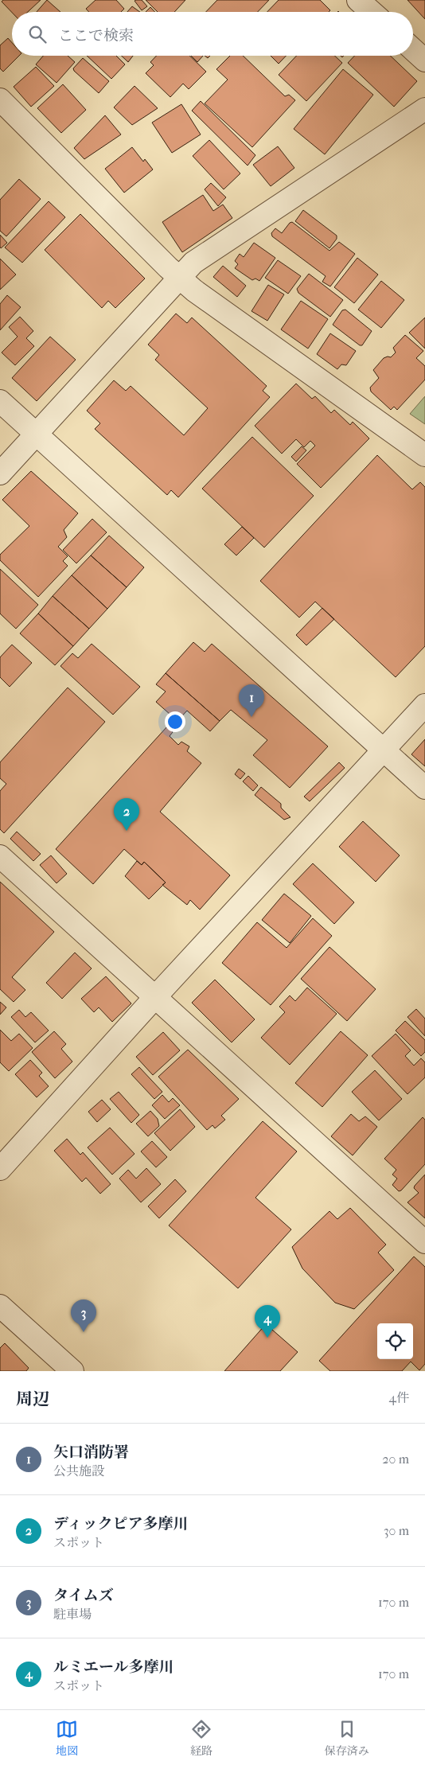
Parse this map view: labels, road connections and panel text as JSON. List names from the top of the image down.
{
  "page": {
    "search": "ここで検索",
    "pins": [
      "1",
      "2",
      "3",
      "4"
    ],
    "heading": ["周辺", "4件"],
    "list": [
      {
        "mark": "1",
        "name": "矢口消防署",
        "note": "公共施設",
        "value": "20 m"
      },
      {
        "mark": "2",
        "name": "ディックピア多摩川",
        "note": "スポット",
        "value": "30 m"
      },
      {
        "mark": "3",
        "name": "タイムズ",
        "note": "駐車場",
        "value": "170 m"
      },
      {
        "mark": "4",
        "name": "ルミエール多摩川",
        "note": "スポット",
        "value": "170 m"
      }
    ],
    "nav": ["地図", "経路", "保存済み"]
  }
}
